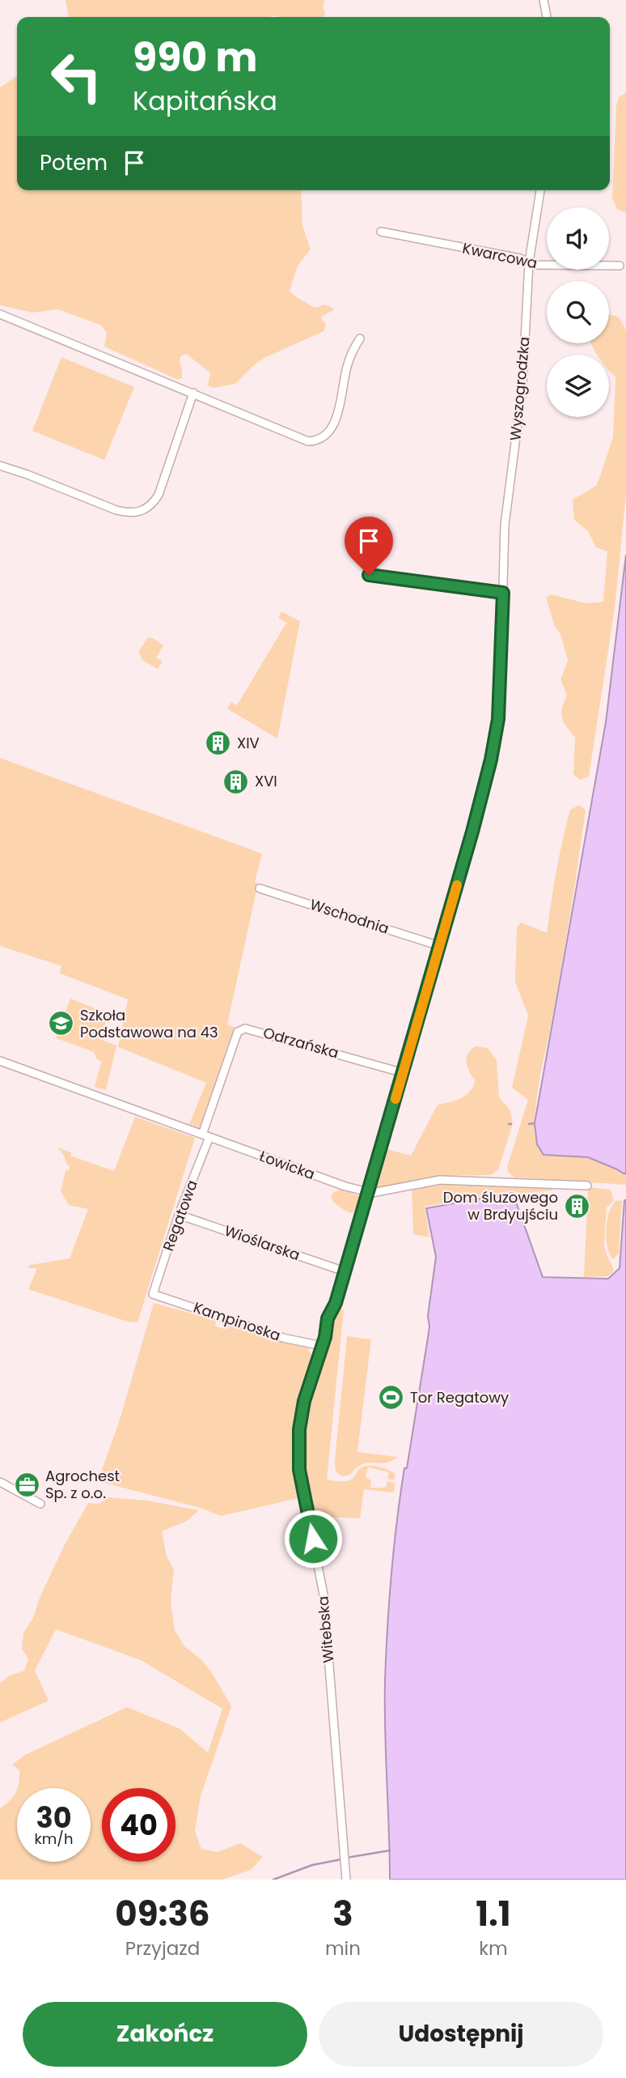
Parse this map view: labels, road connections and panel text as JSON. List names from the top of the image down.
{
  "streets": {
    "street": [
      "Kwarcowa",
      "Wyszogrodzka",
      "Wschodnia",
      "Odrzańska",
      "Łowicka",
      "Regatowa",
      "Wioślarska",
      "Kampinoska",
      "Witebska"
    ]
  },
  "crossings": [
    ["Kwarcowa", "Wyszogrodzka"],
    ["Wyszogrodzka", "Witebska"],
    ["Wschodnia", "Witebska"],
    ["Odrzańska", "Łowicka"],
    ["Odrzańska", "Regatowa"],
    ["Odrzańska", "Witebska"],
    ["Łowicka", "Regatowa"],
    ["Łowicka", "Witebska"],
    ["Regatowa", "Wioślarska"],
    ["Regatowa", "Kampinoska"],
    ["Wioślarska", "Witebska"],
    ["Kampinoska", "Witebska"]
  ],
  "places": {
    "building": ["XIV", "XVI", "Dom śluzowego w Brdyujściu"],
    "school or university": ["Szkoła Podstawowa na 43"],
    "sports": ["Tor Regatowy"],
    "office": ["Agrochest Sp. z o.o."]
  },
  "page": {
    "turn": ["990 m", "Kapitańska"],
    "then": "Potem",
    "speed": "30 km/h",
    "limit": "40",
    "eta": [
      "09:36",
      "Przyjazd",
      "3",
      "min",
      "1.1",
      "km"
    ],
    "buttons": ["Zakończ", "Udostępnij"]
  }
}
